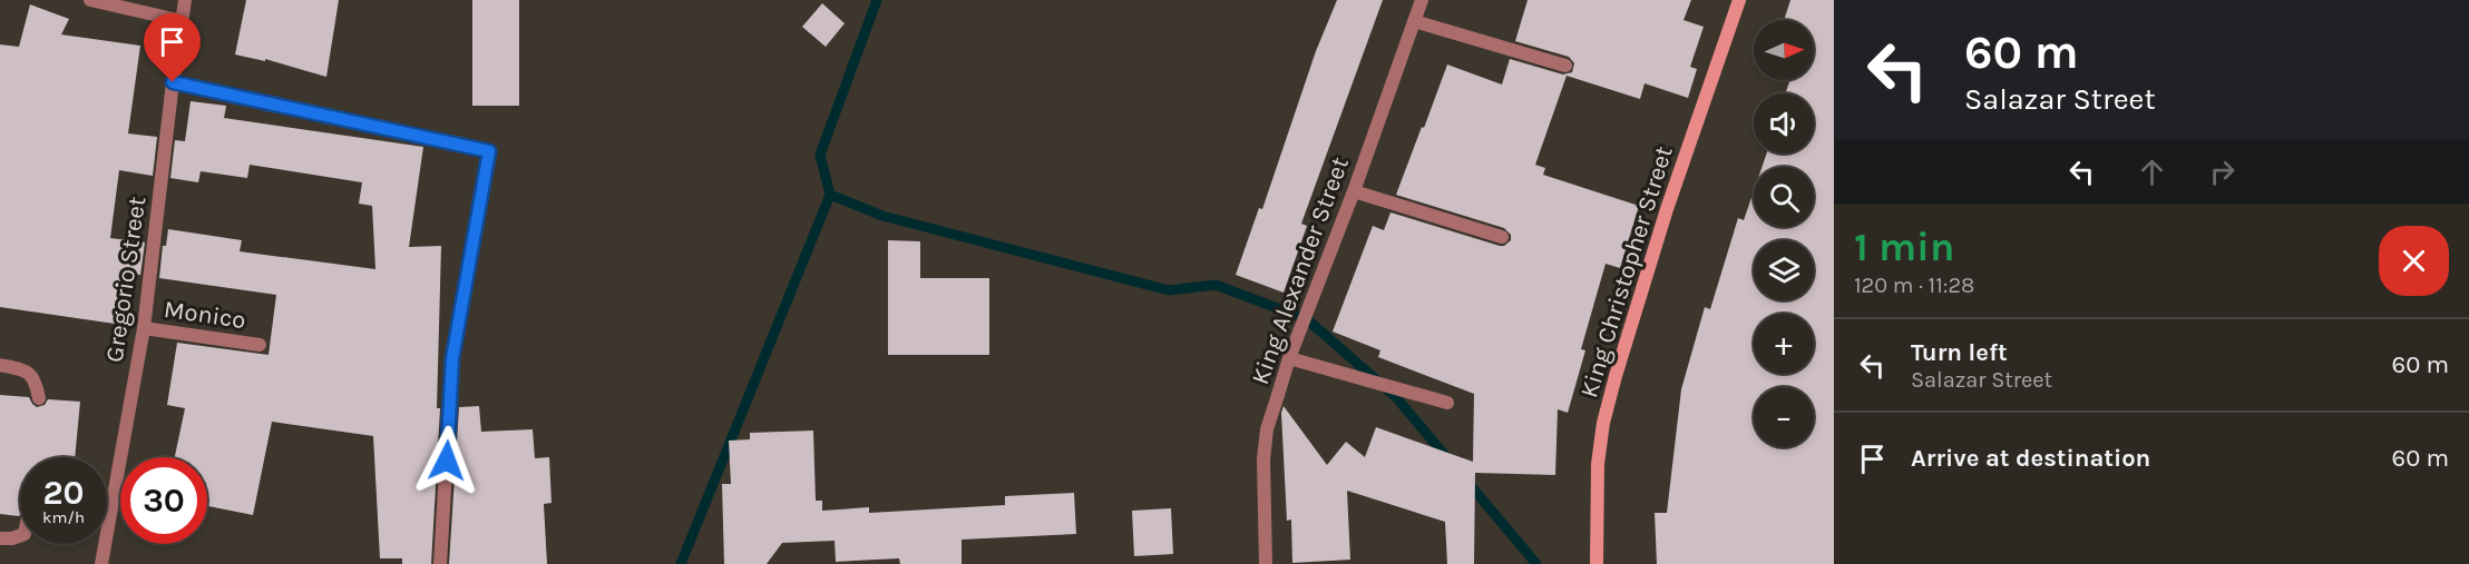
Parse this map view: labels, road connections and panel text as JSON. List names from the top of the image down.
{
  "streets": {
    "main road": ["King Christopher Street"],
    "street": ["King Alexander Street", "Gregorio Street", "Monico"]
  },
  "crossings": [
    ["Gregorio Street", "Monico"]
  ],
  "north": "right",
  "page": {
    "turn": ["60 m", "Salazar Street"],
    "map_buttons": ["+", "−"],
    "heading": ["1 min", "120 m · 11:28"],
    "list": [
      {
        "name": "Turn left",
        "note": "Salazar Street",
        "value": "60 m"
      },
      {
        "name": "Arrive at destination",
        "value": "60 m"
      }
    ],
    "speed": "20 km/h",
    "limit": "30"
  }
}
